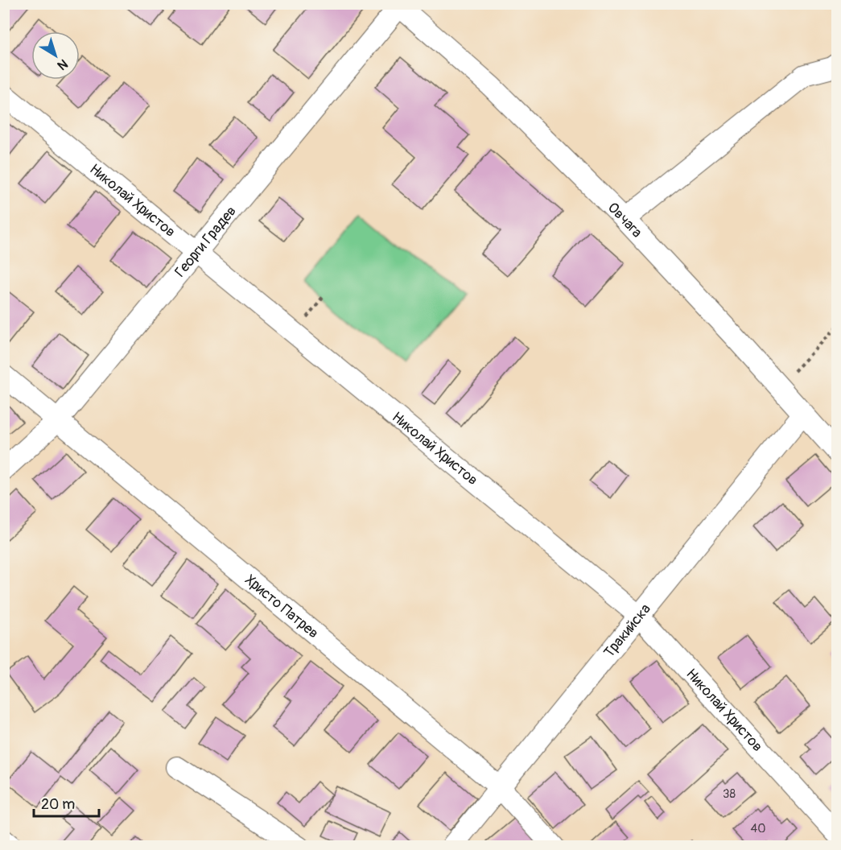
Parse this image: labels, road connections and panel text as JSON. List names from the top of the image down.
{
  "streets": {
    "street": [
      "Николай Христов",
      "Овчага",
      "Георги Градев",
      "Христо Патрев",
      "Тракийска"
    ]
  },
  "crossings": [
    ["Николай Христов", "Георги Градев"],
    ["Николай Христов", "Тракийска"],
    ["Овчага", "Георги Градев"],
    ["Овчага", "Тракийска"],
    ["Георги Градев", "Христо Патрев"],
    ["Христо Патрев", "Тракийска"]
  ],
  "house_numbers": ["38", "40"],
  "scale_bar": "20 m",
  "north": "bottom right"
}
